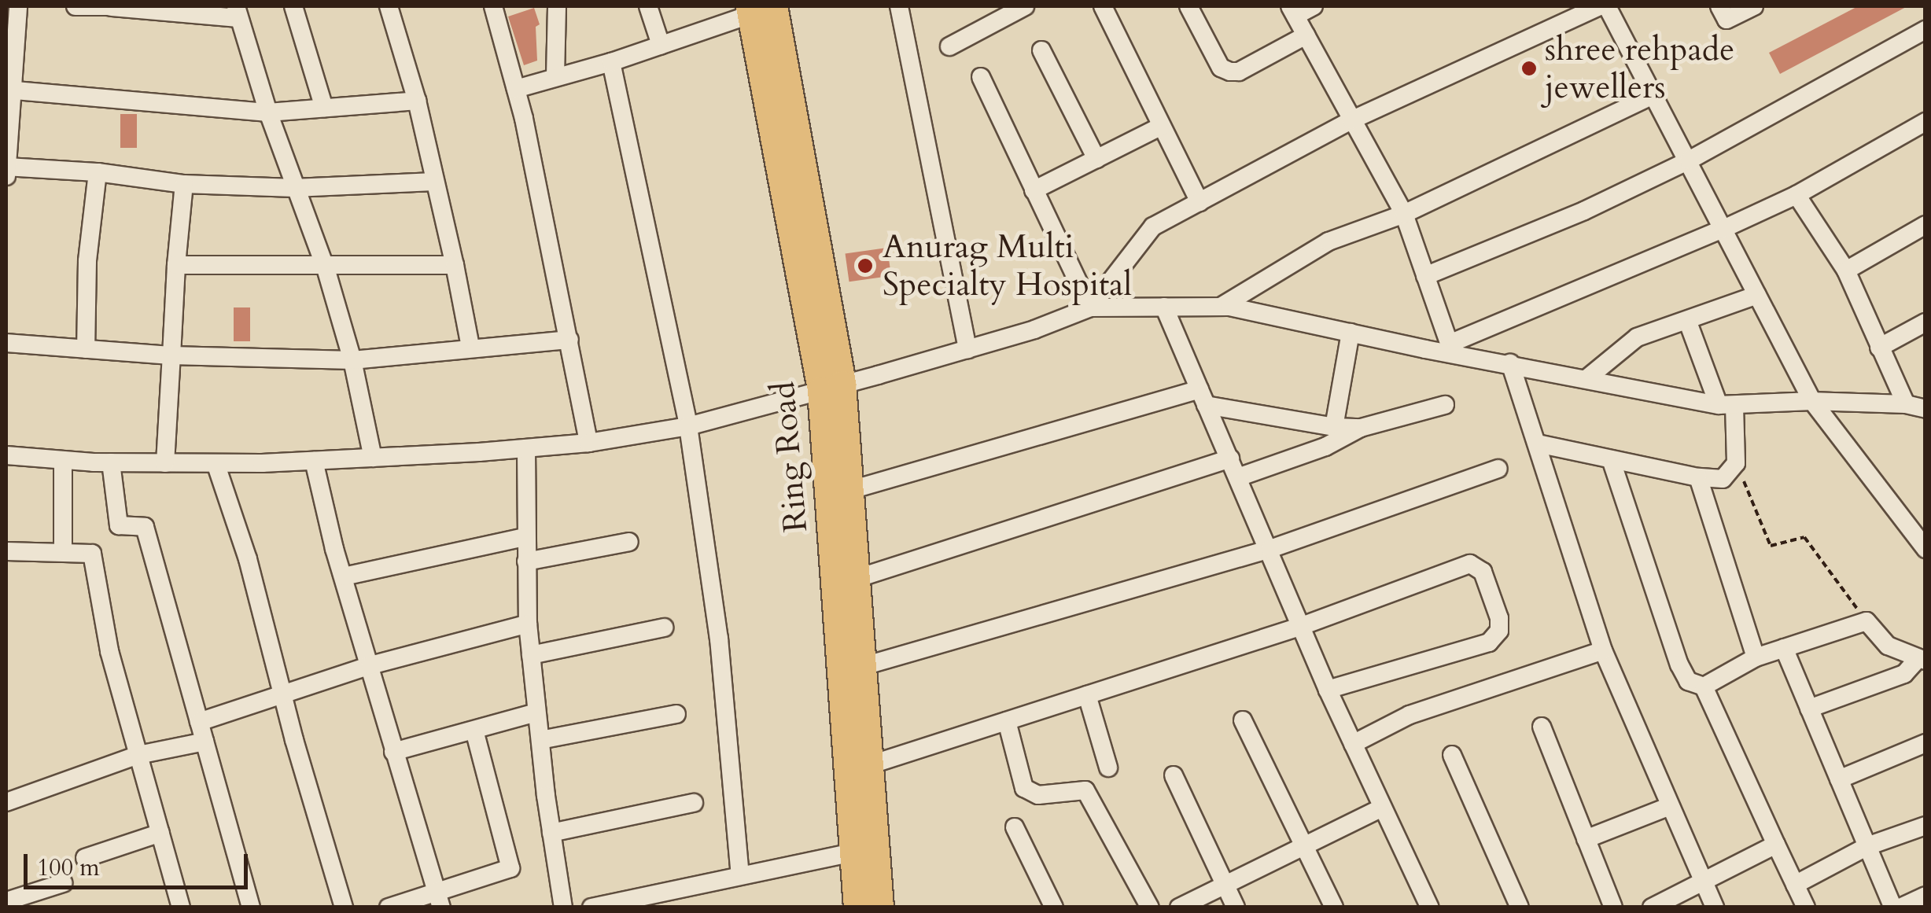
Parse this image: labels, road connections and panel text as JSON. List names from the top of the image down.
{
  "streets": {
    "highway": ["Ring Road"]
  },
  "places": ["shree rehpade jewellers", "Anurag Multi Specialty Hospital"],
  "scale_bar": "100 m"
}
